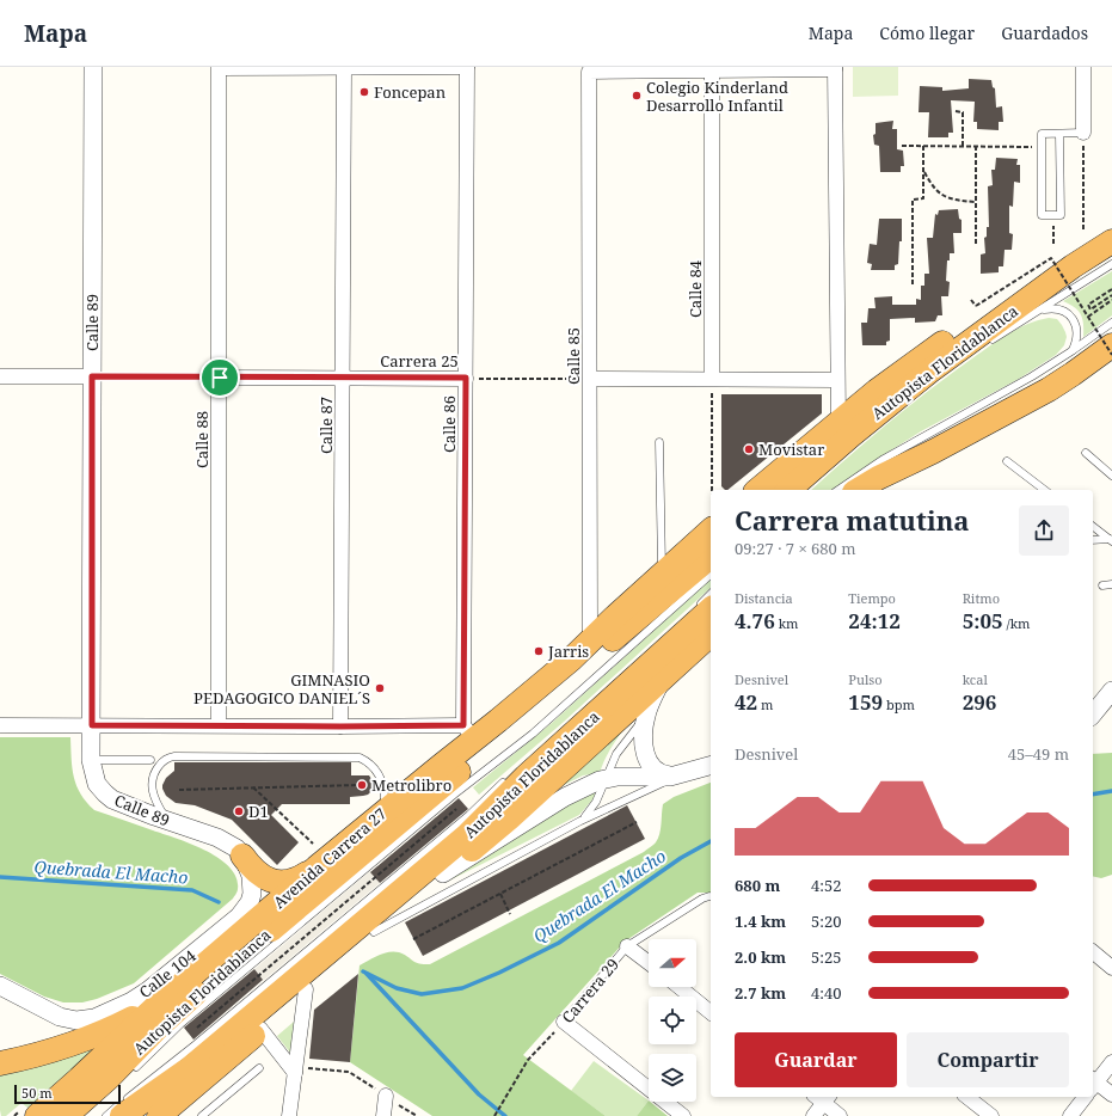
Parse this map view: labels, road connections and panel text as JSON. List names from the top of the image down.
{
  "streets": {
    "highway": ["Autopista Floridablanca", "Avenida Carrera 27"],
    "street": [
      "Calle 84",
      "Calle 89",
      "Calle 85",
      "Carrera 25",
      "Calle 86",
      "Calle 87",
      "Calle 88",
      "Calle 104"
    ],
    "lane": ["Carrera 29"]
  },
  "crossings": [
    ["Calle 84", "Calle 85"],
    ["Calle 89", "Calle 104"],
    ["Calle 85", "Carrera 25"],
    ["Calle 85", "Avenida Carrera 27"],
    ["Carrera 25", "Calle 86"],
    ["Carrera 25", "Calle 87"],
    ["Carrera 25", "Calle 88"],
    ["Calle 86", "Avenida Carrera 27"],
    ["Calle 87", "Calle 88"]
  ],
  "water": ["Quebrada El Macho"],
  "places": [
    "Foncepan",
    "Colegio Kinderland Desarrollo Infantil",
    "Movistar",
    "Jarris",
    "GIMNASIO PEDAGOGICO DANIEL´S",
    "Metrolibro",
    "D1"
  ],
  "scale_bar": "50 m",
  "north": "right",
  "page": {
    "header": "Mapa",
    "nav": ["Mapa", "Cómo llegar", "Guardados"],
    "heading": ["Carrera matutina", "09:27 · 7 × 680 m"],
    "stats": [
      ["Distancia", "4.76 km"],
      ["Tiempo", "24:12"],
      ["Ritmo", "5:05 /km"],
      ["Desnivel", "42 m"],
      ["Pulso", "159 bpm"],
      ["kcal", "296"]
    ],
    "chart": ["Desnivel", "45–49 m"],
    "list": [
      {
        "name": "680 m",
        "note": "4:52"
      },
      {
        "name": "1.4 km",
        "note": "5:20"
      },
      {
        "name": "2.0 km",
        "note": "5:25"
      },
      {
        "name": "2.7 km",
        "note": "4:40"
      }
    ],
    "buttons": ["Guardar", "Compartir"],
    "scale": "50 m"
  }
}
